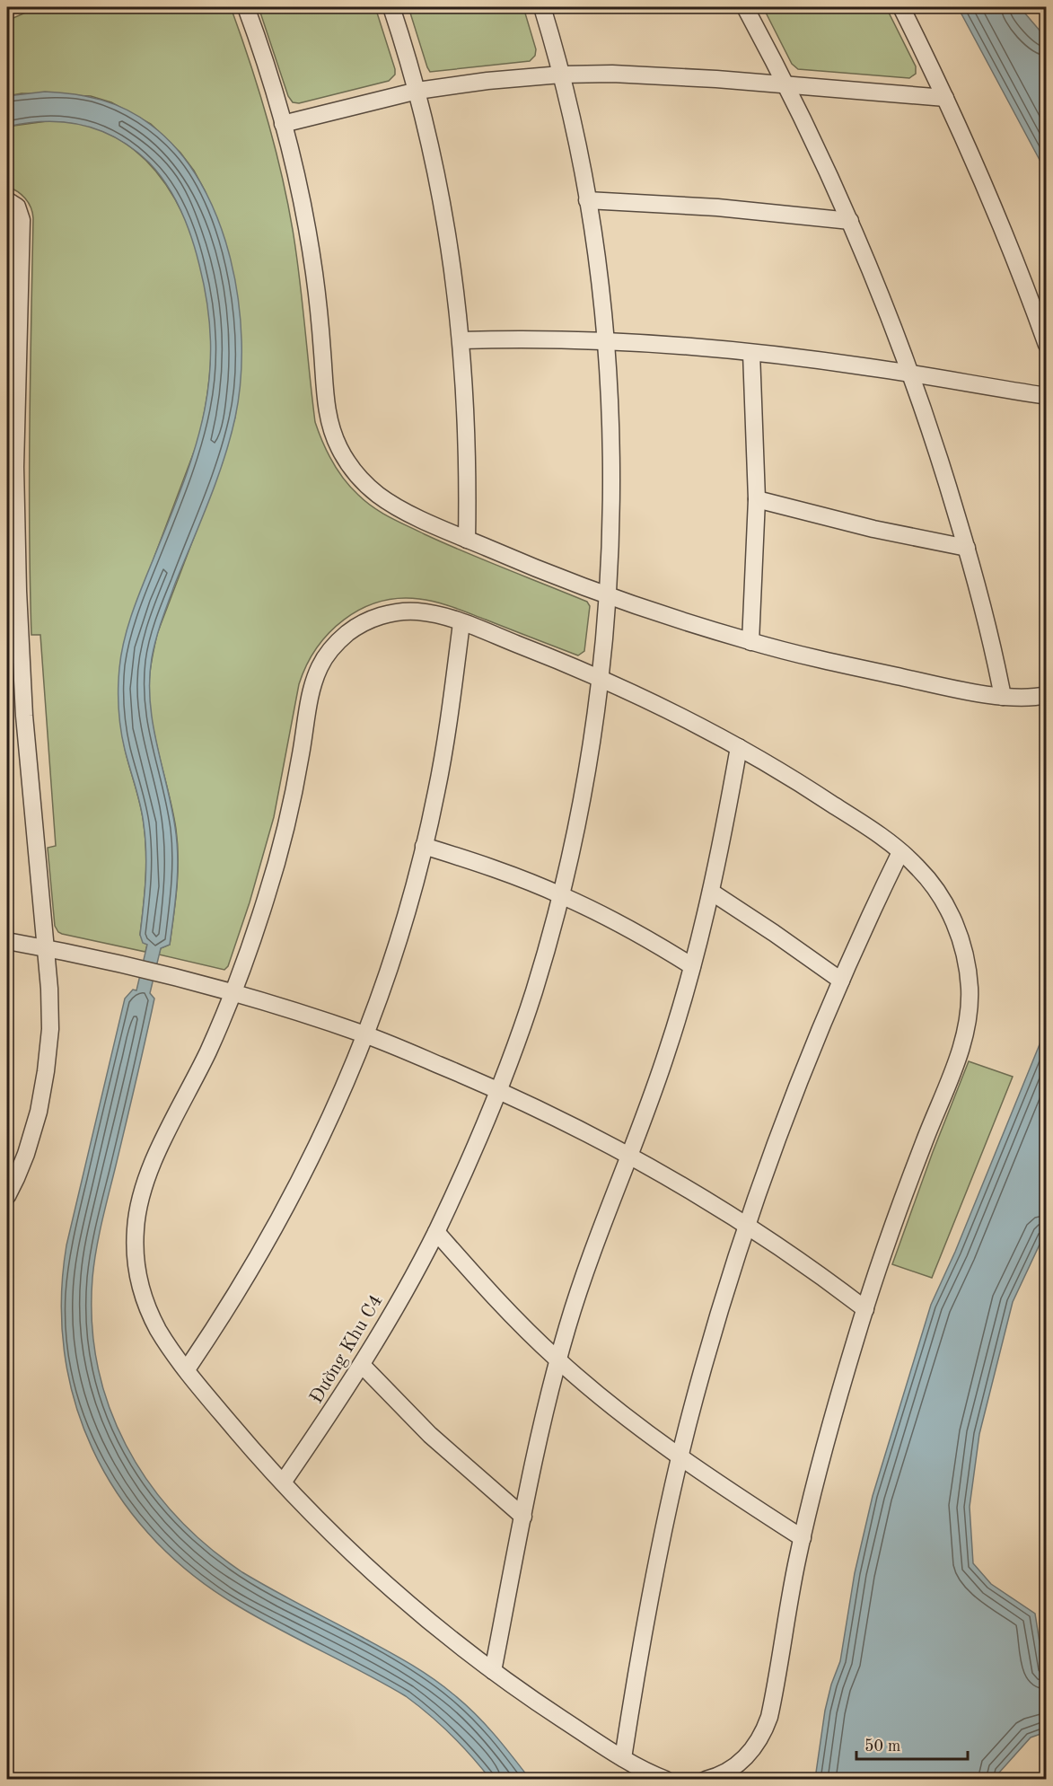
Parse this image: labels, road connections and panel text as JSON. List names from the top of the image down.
{
  "streets": {
    "street": ["Đường Khu C4"]
  },
  "scale_bar": "50 m"
}
